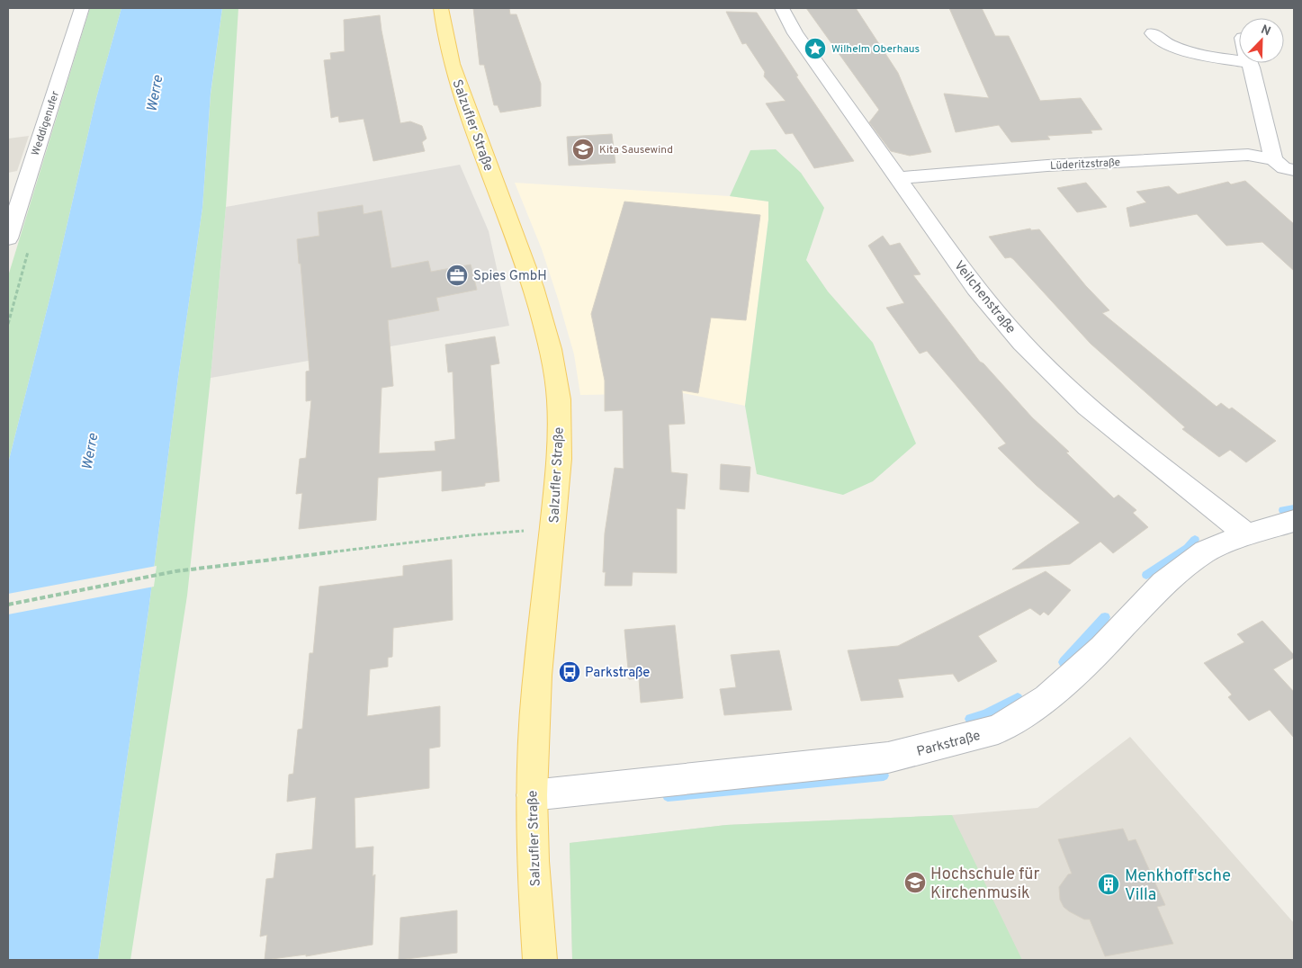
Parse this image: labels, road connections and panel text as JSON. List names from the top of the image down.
{
  "streets": {
    "main road": ["Salzufler Straße"],
    "street": [
      "Weddigenufer",
      "Lüderitzstraße",
      "Veilchenstraße",
      "Parkstraße"
    ]
  },
  "crossings": [
    ["Salzufler Straße", "Parkstraße"],
    ["Lüderitzstraße", "Veilchenstraße"],
    ["Veilchenstraße", "Parkstraße"]
  ],
  "water": ["Werre"],
  "places": {
    "place": ["Wilhelm Oberhaus"],
    "school or university": ["Kita Sausewind", "Hochschule für Kirchenmusik"],
    "office": ["Spies GmbH"],
    "bus stop": ["Parkstraße"],
    "building": ["Menkhoff'sche Villa"]
  },
  "north": "top right"
}
